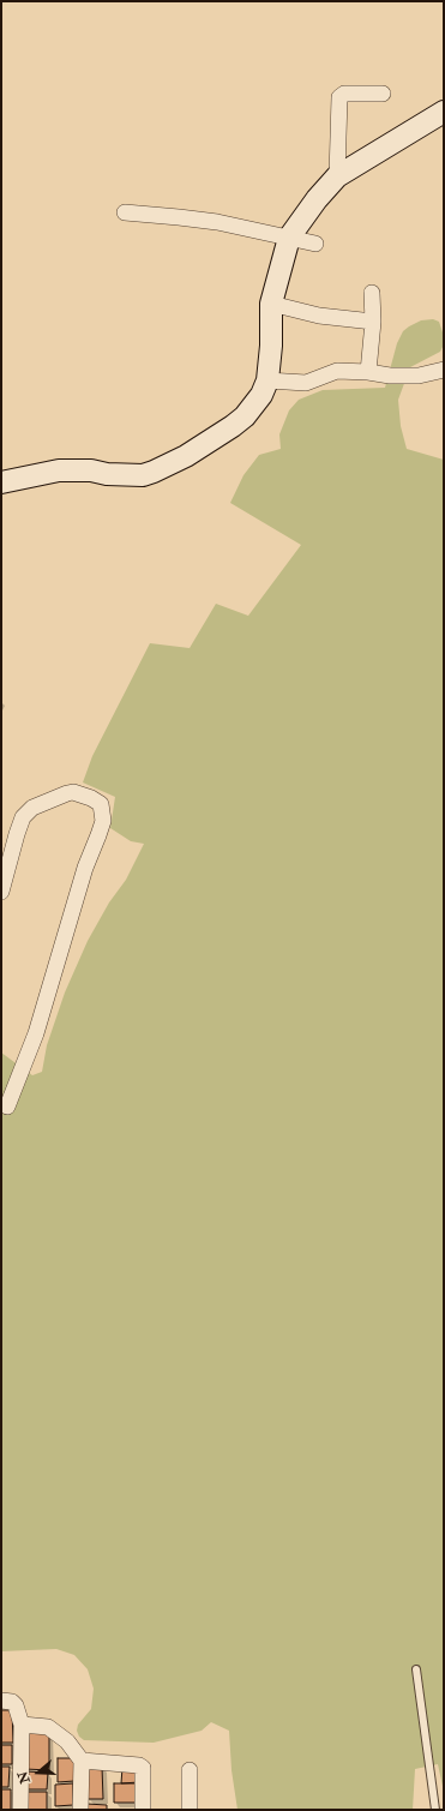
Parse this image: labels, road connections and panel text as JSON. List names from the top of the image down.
{
  "north": "left"
}
